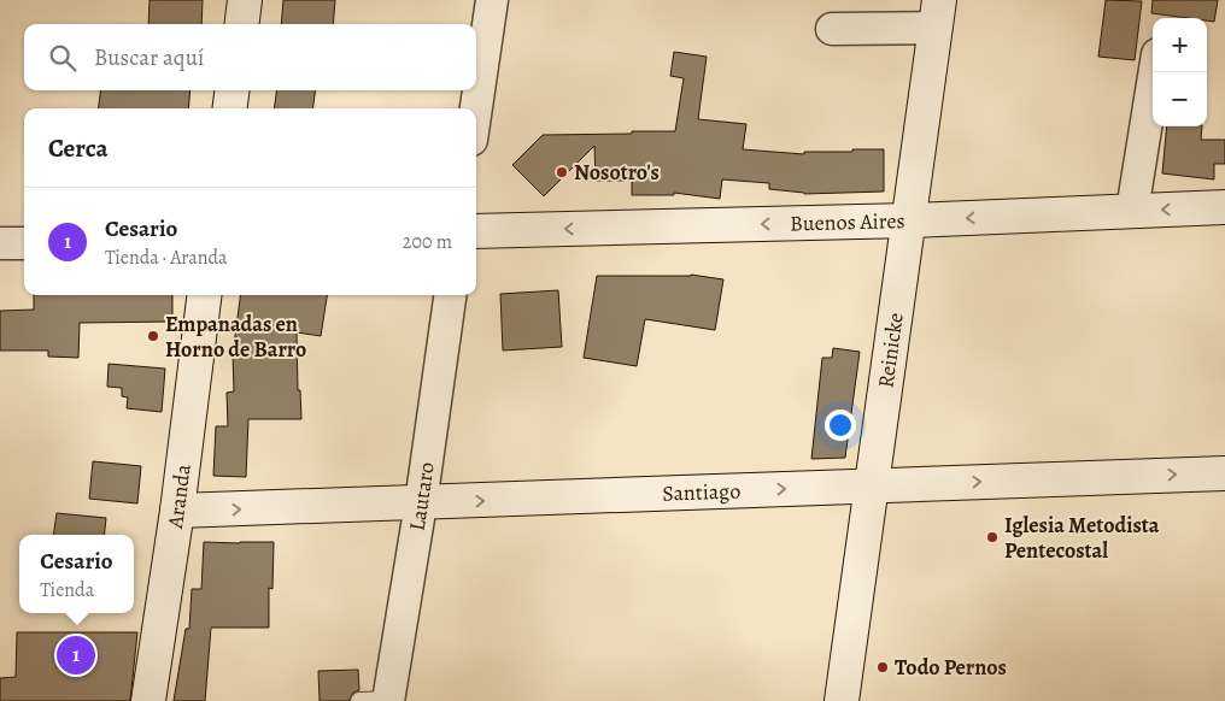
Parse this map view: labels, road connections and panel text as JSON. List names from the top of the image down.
{
  "streets": {
    "street": [
      "Buenos Aires",
      "Reinicke",
      "Santiago",
      "Aranda",
      "Lautaro"
    ]
  },
  "crossings": [
    ["Buenos Aires", "Reinicke"],
    ["Reinicke", "Santiago"],
    ["Santiago", "Aranda"],
    ["Santiago", "Lautaro"]
  ],
  "one_way": ["Buenos Aires", "Santiago"],
  "places": [
    "Nosotro's",
    "Empanadas en Horno de Barro",
    "Iglesia Metodista Pentecostal",
    "Todo Pernos"
  ],
  "page": {
    "map_buttons": ["+", "−"],
    "search": "Buscar aquí",
    "heading": "Cerca",
    "list": [
      {
        "mark": "1",
        "name": "Cesario",
        "note": "Tienda · Aranda",
        "value": "200 m"
      }
    ],
    "popup": ["Cesario", "Tienda"],
    "pins": "1"
  }
}
